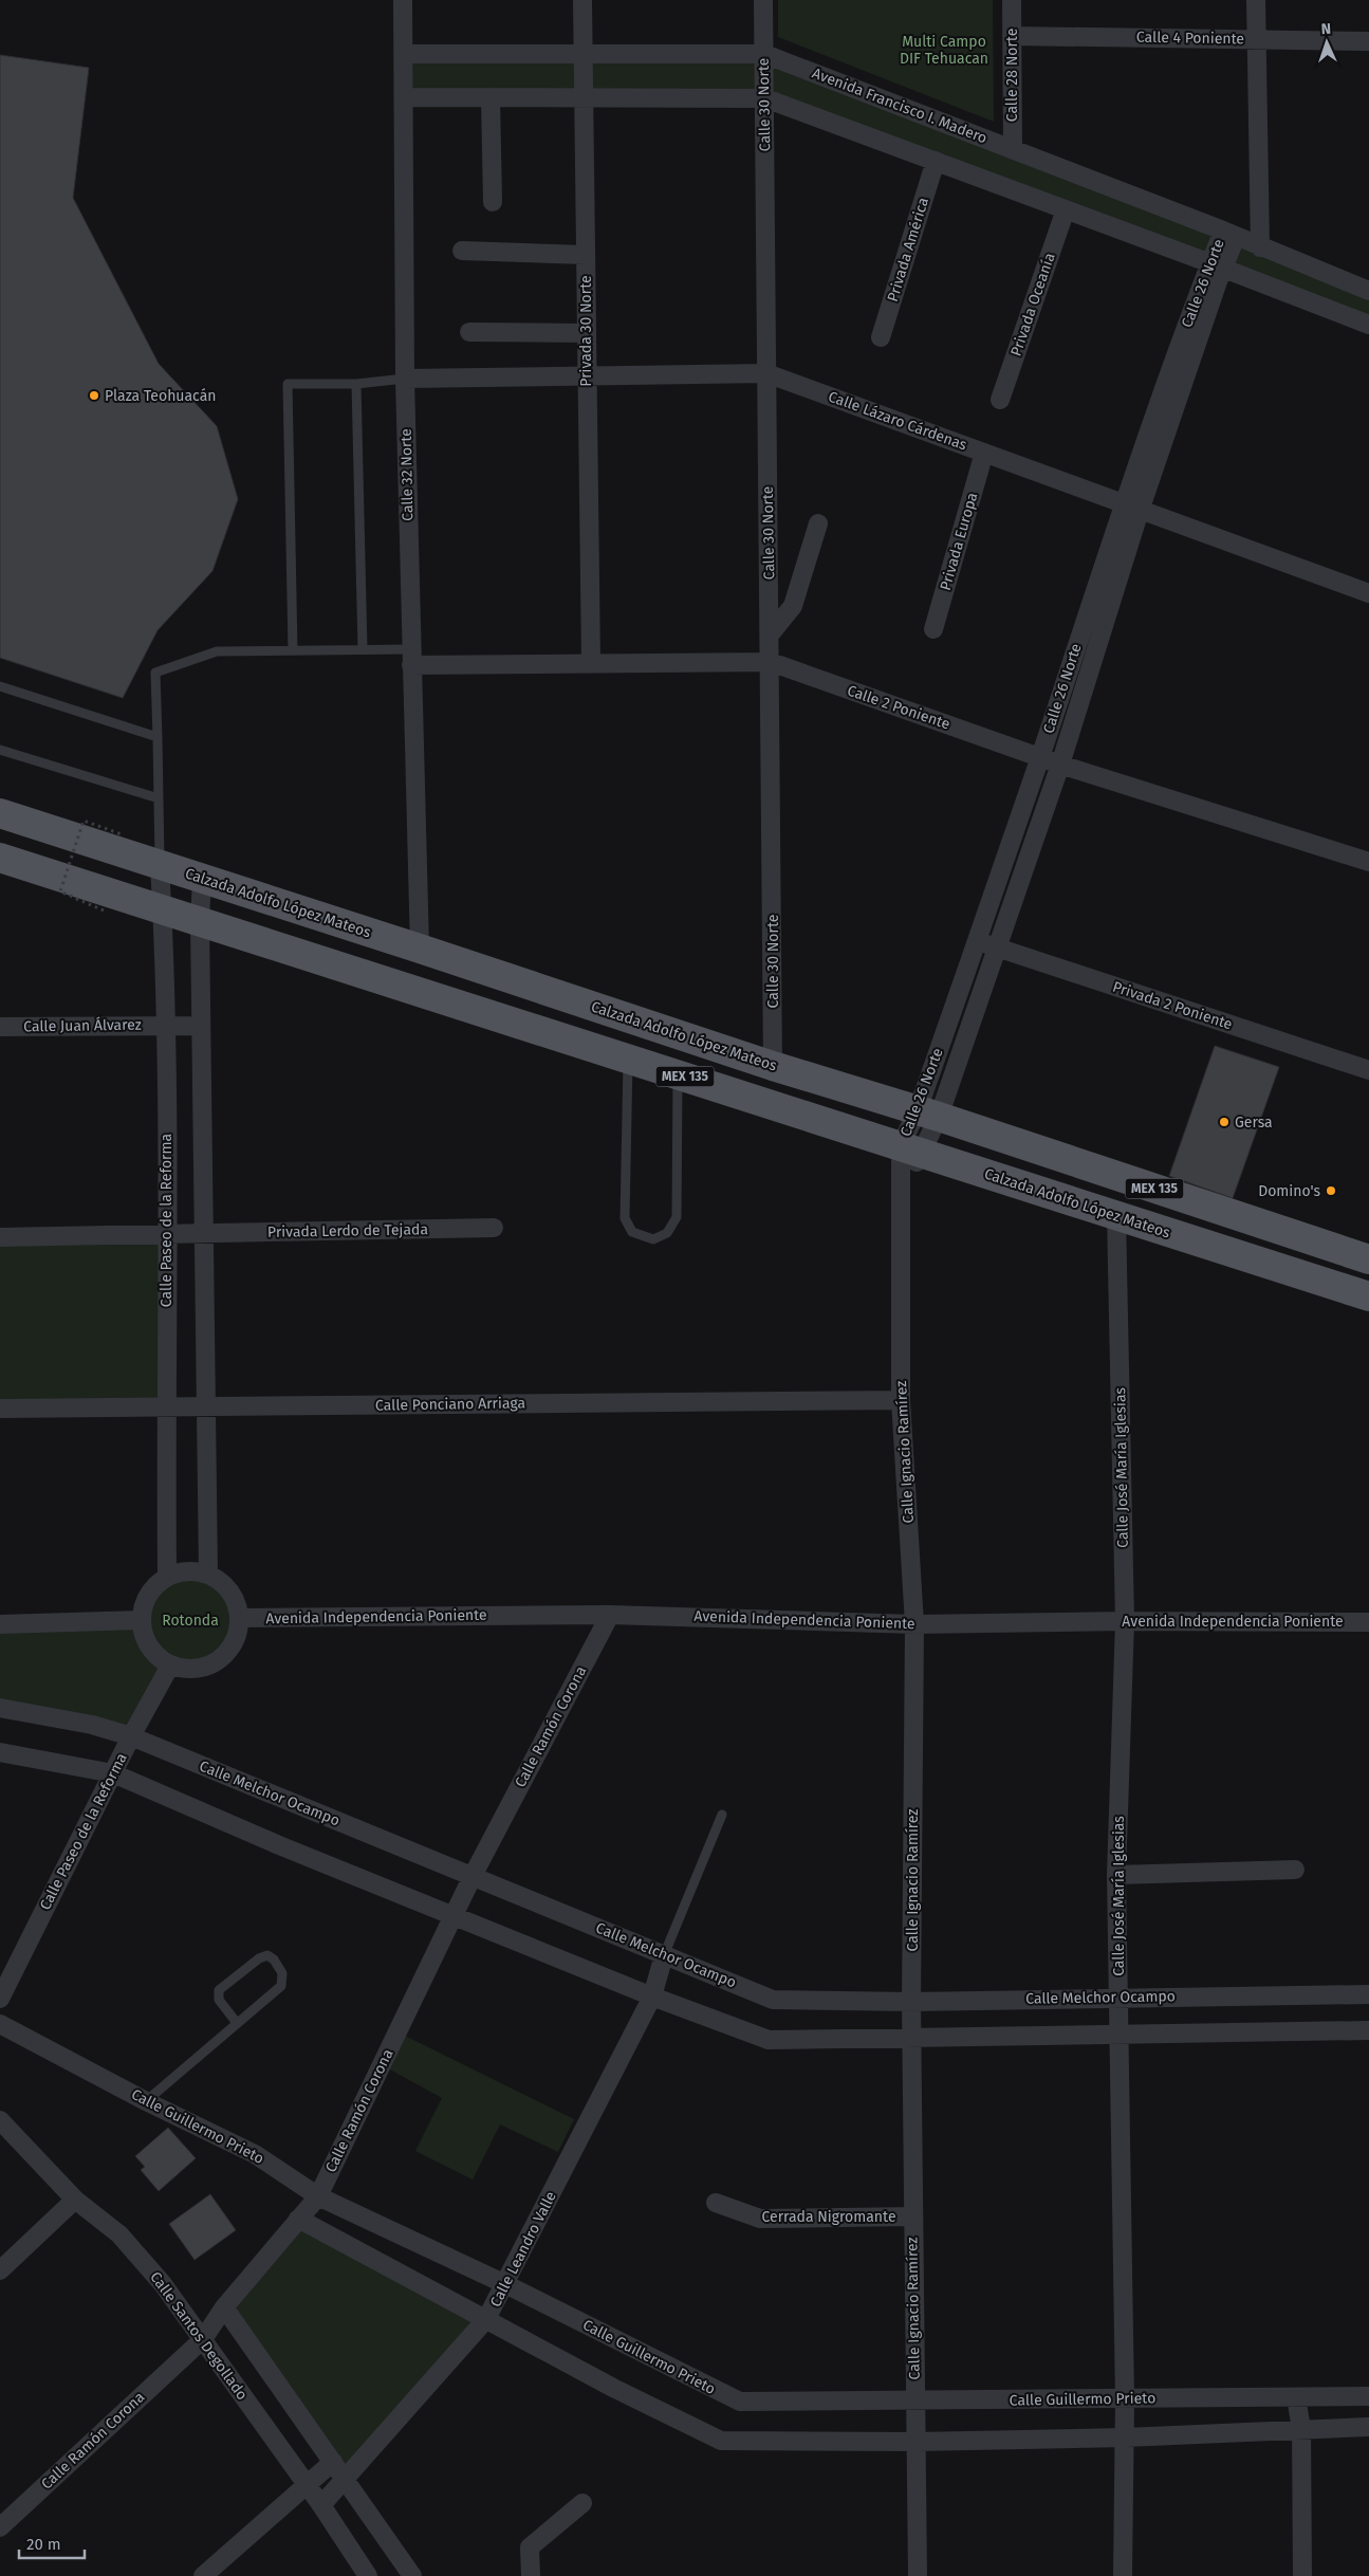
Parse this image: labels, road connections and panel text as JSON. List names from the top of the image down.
{
  "streets": {
    "main road": ["Calzada Adolfo López Mateos", "MEX 135"],
    "street": [
      "Calle 4 Poniente",
      "Calle 28 Norte",
      "Calle 30 Norte",
      "Avenida Francisco I. Madero",
      "Privada América",
      "Calle 26 Norte",
      "Privada Oceanía",
      "Privada 30 Norte",
      "Calle Lázaro Cárdenas",
      "Calle 32 Norte",
      "Privada Europa",
      "Calle 2 Poniente",
      "Privada 2 Poniente",
      "Calle Juan Álvarez",
      "Calle Paseo de la Reforma",
      "Privada Lerdo de Tejada",
      "Calle Ponciano Arriaga",
      "Calle Ignacio Ramírez",
      "Calle José María Iglesias",
      "Avenida Independencia Poniente",
      "Calle Ramón Corona",
      "Calle Melchor Ocampo",
      "Calle Guillermo Prieto",
      "Cerrada Nigromante",
      "Calle Leandro Valle",
      "Calle Santos Degollado"
    ]
  },
  "crossings": [
    ["Calle 4 Poniente", "Calle 28 Norte"],
    ["Calle 28 Norte", "Avenida Francisco I. Madero"],
    ["Calle 30 Norte", "Avenida Francisco I. Madero"],
    ["Calle 30 Norte", "Calle Lázaro Cárdenas"],
    ["Calle 30 Norte", "Calle 2 Poniente"],
    ["Calle 30 Norte", "Calzada Adolfo López Mateos"],
    ["Avenida Francisco I. Madero", "Calle 26 Norte"],
    ["Avenida Francisco I. Madero", "Privada 30 Norte"],
    ["Avenida Francisco I. Madero", "Calle 32 Norte"],
    ["Calle 26 Norte", "Calle Lázaro Cárdenas"],
    ["Calle 26 Norte", "Calle 2 Poniente"],
    ["Calle 26 Norte", "Calzada Adolfo López Mateos"],
    ["Calle 26 Norte", "Privada 2 Poniente"],
    ["Calle 26 Norte", "Calle Ignacio Ramírez"],
    ["Privada 30 Norte", "Calle Lázaro Cárdenas"],
    ["Privada 30 Norte", "Calle 2 Poniente"],
    ["Calle Lázaro Cárdenas", "Calle 32 Norte"],
    ["Calle Lázaro Cárdenas", "Privada Europa"],
    ["Calle 32 Norte", "Calle 2 Poniente"],
    ["Calle 32 Norte", "Calzada Adolfo López Mateos"],
    ["Calzada Adolfo López Mateos", "Calle Paseo de la Reforma"],
    ["Calzada Adolfo López Mateos", "Calle Ignacio Ramírez"],
    ["Calzada Adolfo López Mateos", "Calle José María Iglesias"],
    ["Calle Juan Álvarez", "Calle Paseo de la Reforma"],
    ["Calle Paseo de la Reforma", "Privada Lerdo de Tejada"],
    ["Calle Paseo de la Reforma", "Calle Ponciano Arriaga"],
    ["Calle Paseo de la Reforma", "Avenida Independencia Poniente"],
    ["Calle Paseo de la Reforma", "Calle Melchor Ocampo"],
    ["Calle Ponciano Arriaga", "Calle Ignacio Ramírez"],
    ["Calle Ignacio Ramírez", "Avenida Independencia Poniente"],
    ["Calle Ignacio Ramírez", "Calle Melchor Ocampo"],
    ["Calle Ignacio Ramírez", "Calle Guillermo Prieto"],
    ["Calle Ignacio Ramírez", "Cerrada Nigromante"],
    ["Calle José María Iglesias", "Avenida Independencia Poniente"],
    ["Calle José María Iglesias", "Calle Melchor Ocampo"],
    ["Calle José María Iglesias", "Calle Guillermo Prieto"],
    ["Avenida Independencia Poniente", "Calle Ramón Corona"],
    ["Calle Ramón Corona", "Calle Melchor Ocampo"],
    ["Calle Ramón Corona", "Calle Guillermo Prieto"],
    ["Calle Ramón Corona", "Calle Santos Degollado"],
    ["Calle Melchor Ocampo", "Calle Leandro Valle"],
    ["Calle Guillermo Prieto", "Calle Leandro Valle"],
    ["Calle Leandro Valle", "Calle Santos Degollado"]
  ],
  "parks": ["Multi Campo DIF Tehuacan", "Rotonda"],
  "places": ["Plaza Teohuacán", "Gersa", "Domino's"],
  "scale_bar": "20 m",
  "north": "top"
}
